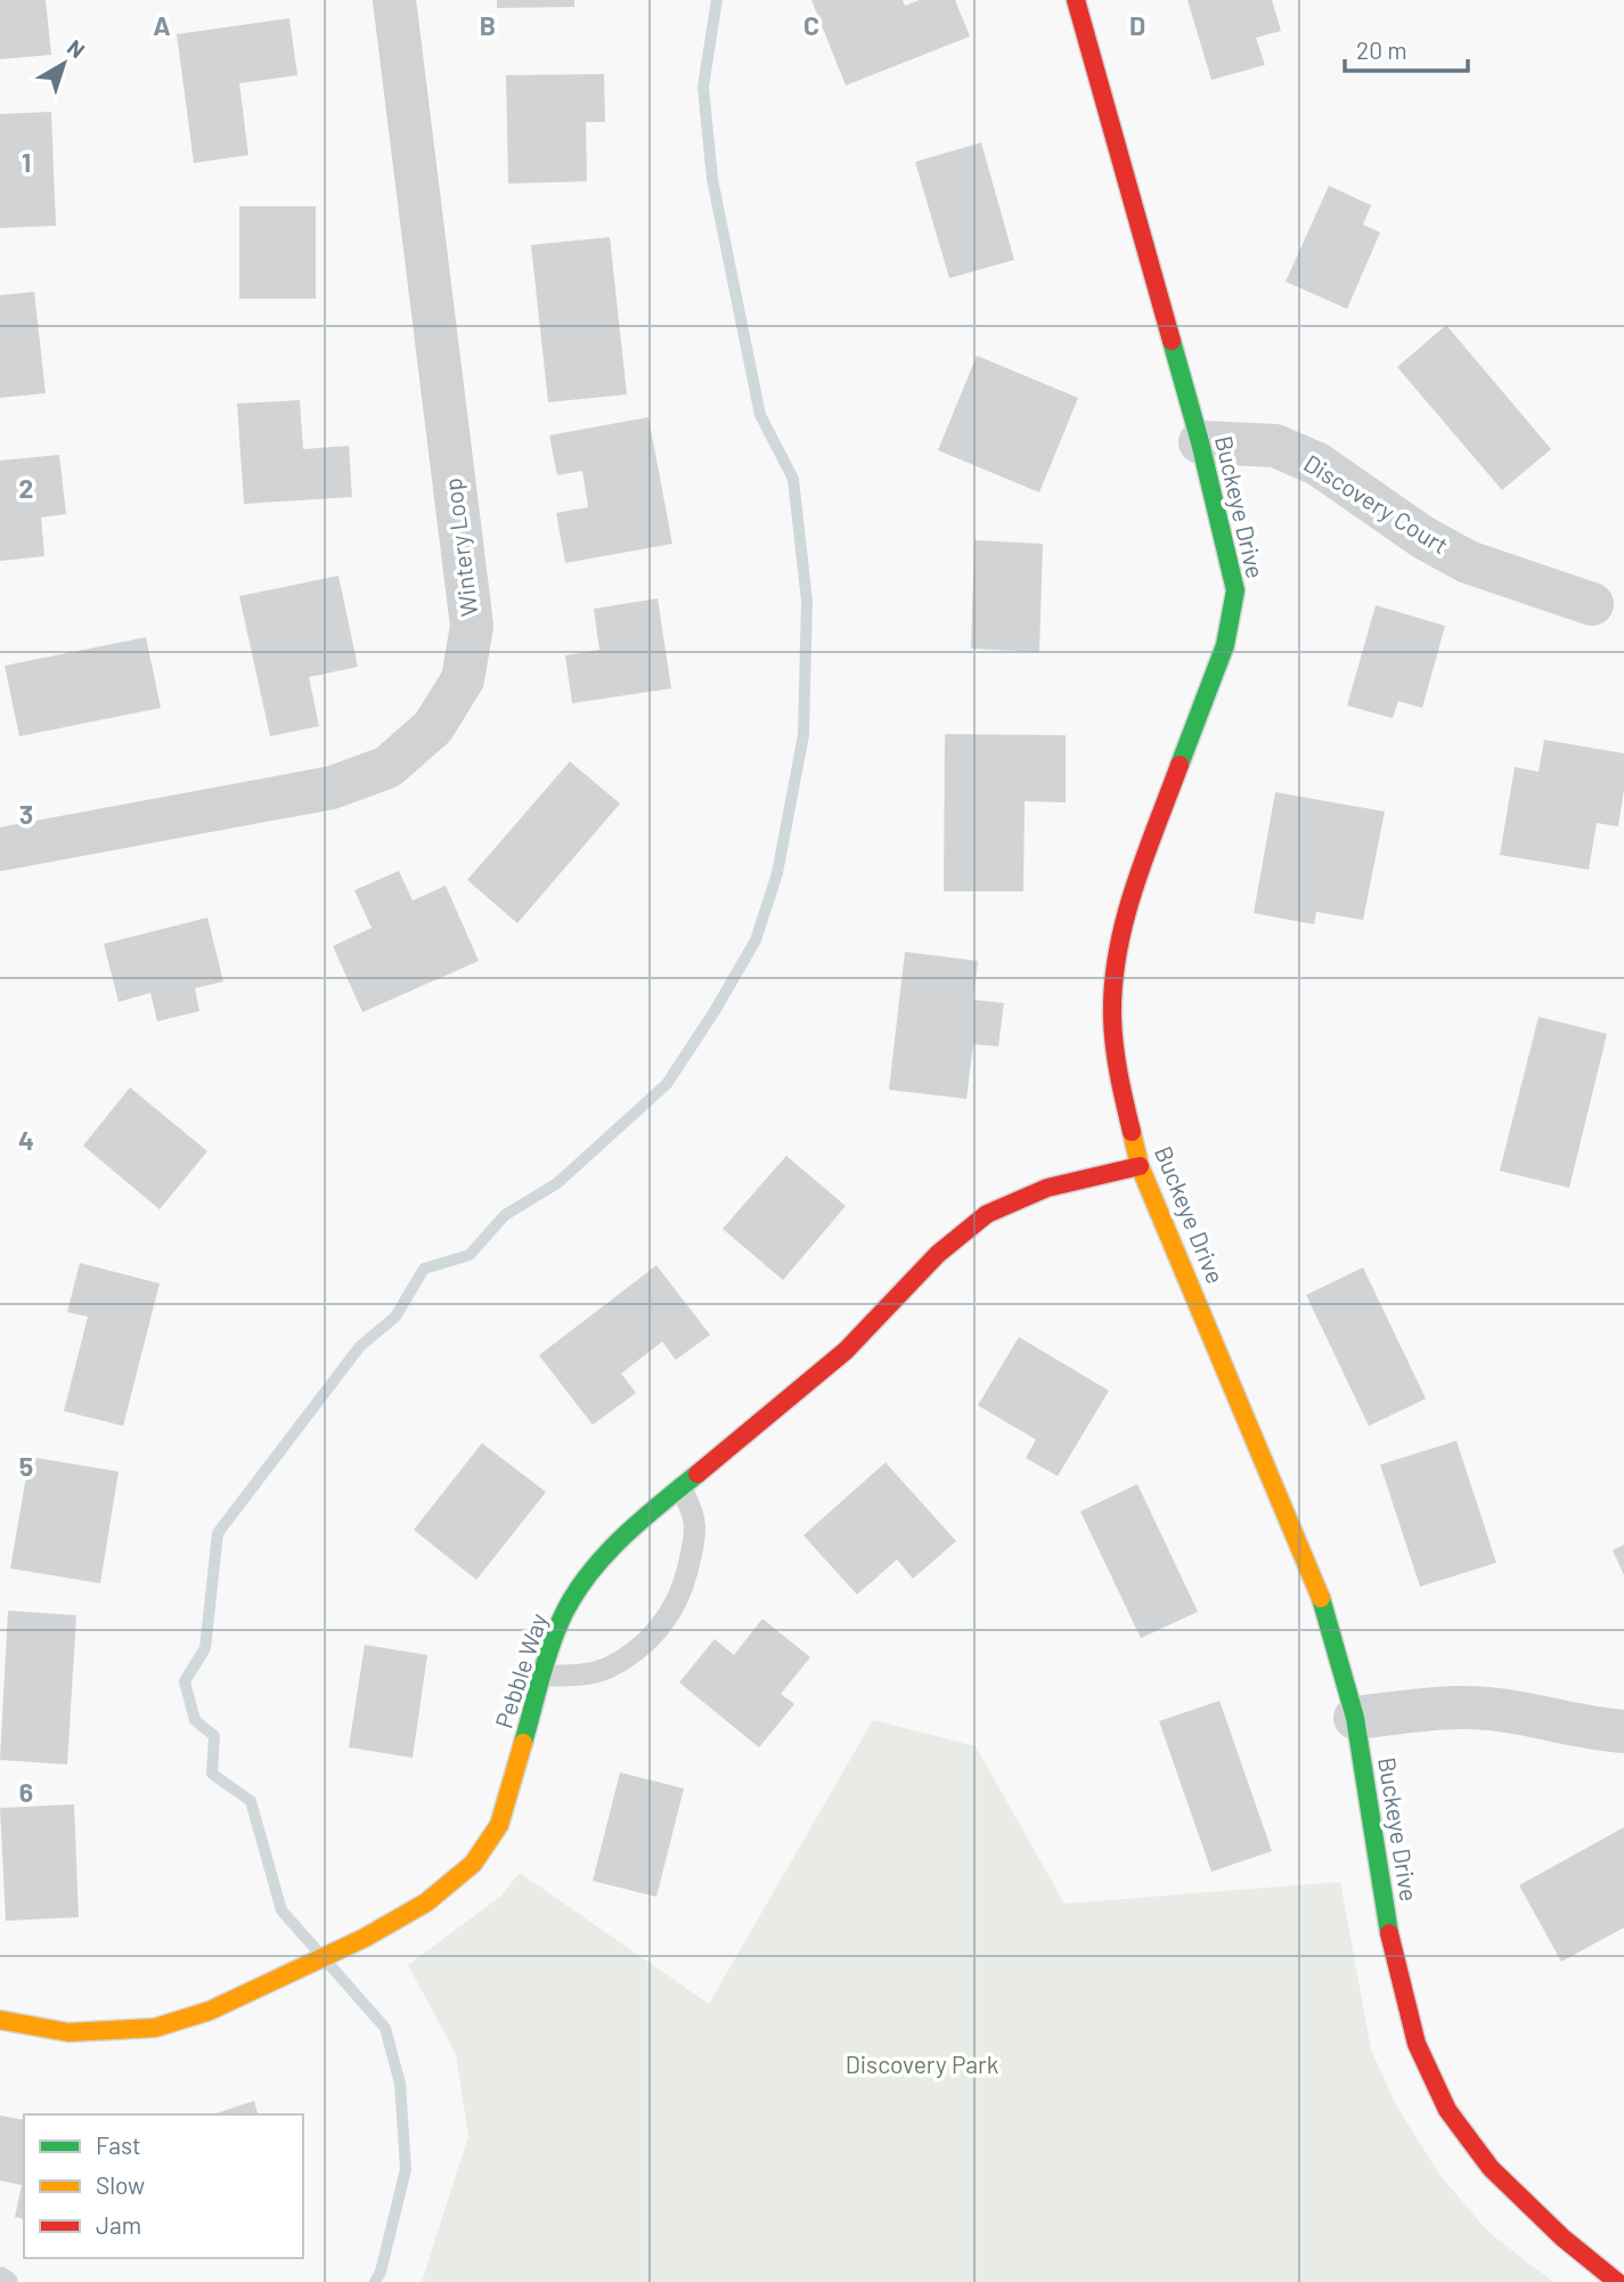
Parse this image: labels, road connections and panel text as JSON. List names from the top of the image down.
{
  "streets": {
    "street": [
      "Discovery Court",
      "Buckeye Drive",
      "Wintery Loop",
      "Pebble Way"
    ]
  },
  "crossings": [
    ["Discovery Court", "Buckeye Drive"],
    ["Buckeye Drive", "Pebble Way"]
  ],
  "parks": ["Discovery Park"],
  "legend": ["Fast", "Slow", "Jam"],
  "scale_bar": "20 m",
  "north": "top right",
  "grid": {
    "columns": [
      "A",
      "B",
      "C",
      "D"
    ],
    "rows": [
      "1",
      "2",
      "3",
      "4",
      "5",
      "6"
    ]
  }
}
